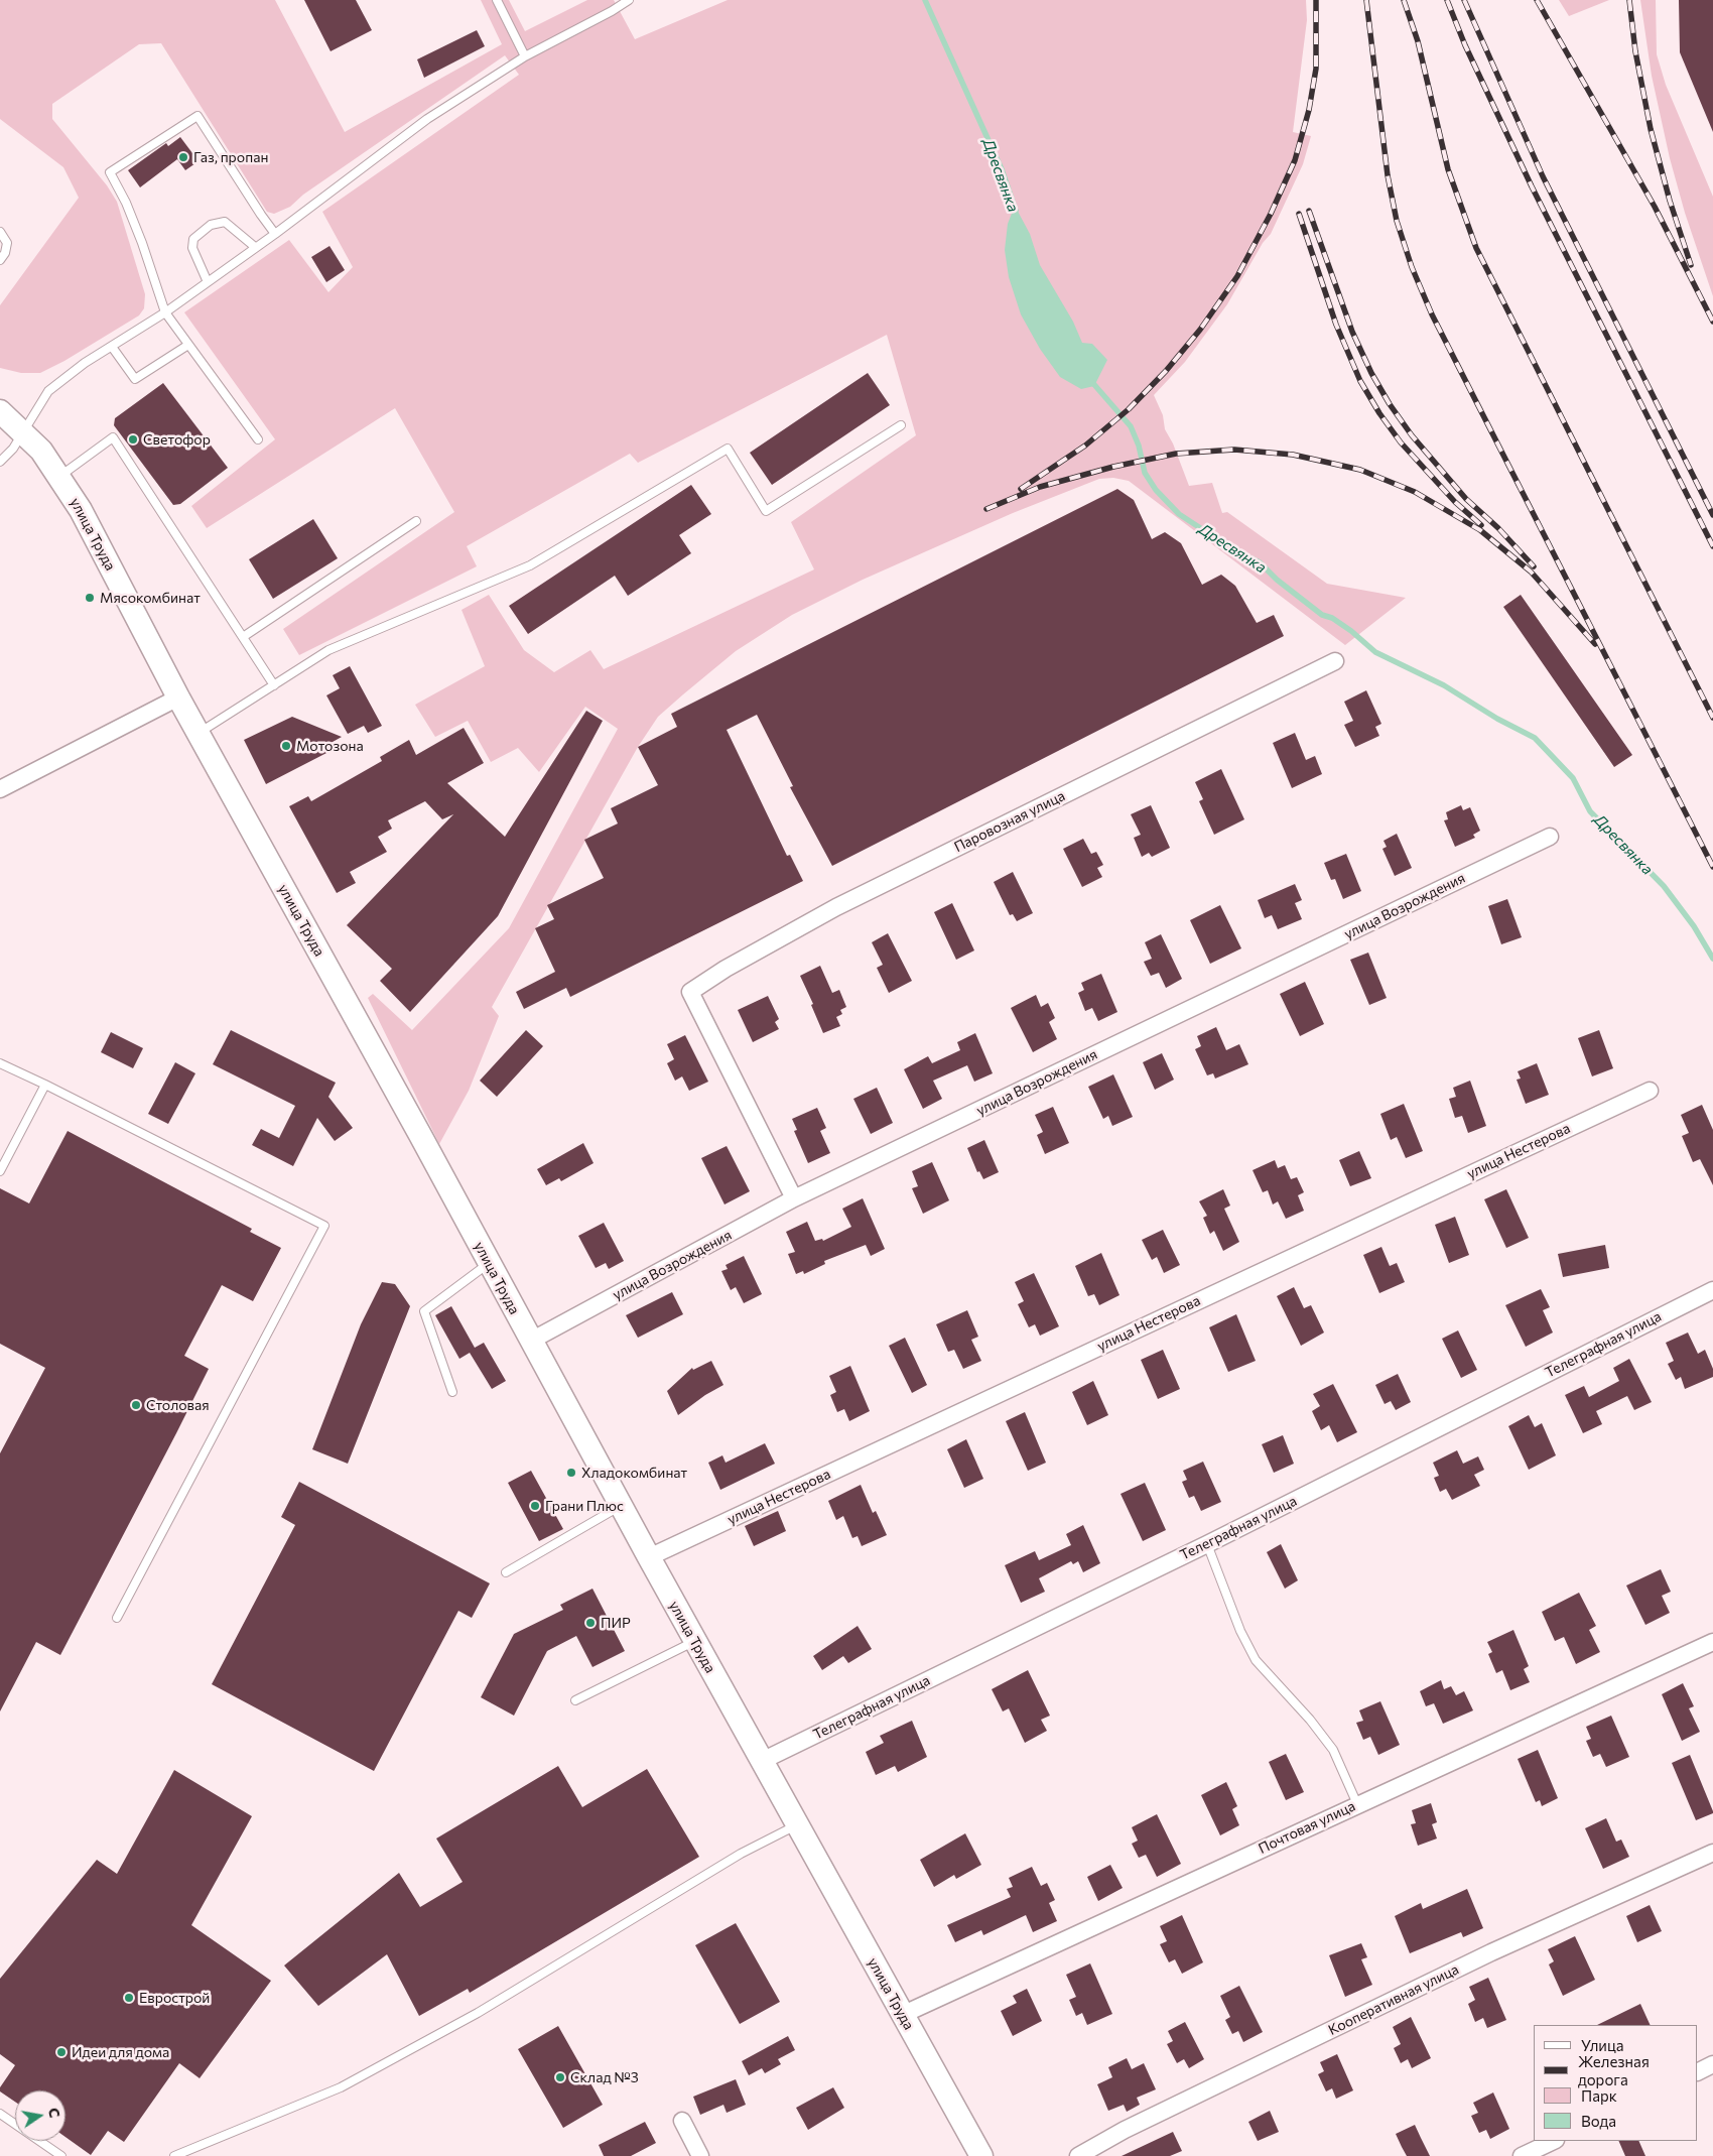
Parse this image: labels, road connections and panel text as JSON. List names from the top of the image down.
{
  "streets": {
    "street": [
      "улица Труда",
      "Паровозная улица",
      "улица Возрождения",
      "улица Нестерова",
      "Телеграфная улица",
      "Почтовая улица",
      "Кооперативная улица"
    ]
  },
  "crossings": [
    ["улица Труда", "улица Возрождения"],
    ["улица Труда", "улица Нестерова"],
    ["улица Труда", "Телеграфная улица"],
    ["улица Труда", "Почтовая улица"],
    ["Паровозная улица", "улица Возрождения"]
  ],
  "water": ["Дресвянка"],
  "places": [
    "Газ, пропан",
    "Светофор",
    "Мясокомбинат",
    "Мотозона",
    "Столовая",
    "Хладокомбинат",
    "Грани Плюс",
    "ПИР",
    "Еврострой",
    "Идеи для дома",
    "Склад №3"
  ],
  "legend": [
    "Улица",
    "Железная дорога",
    "Парк",
    "Вода"
  ],
  "north": "right"
}
